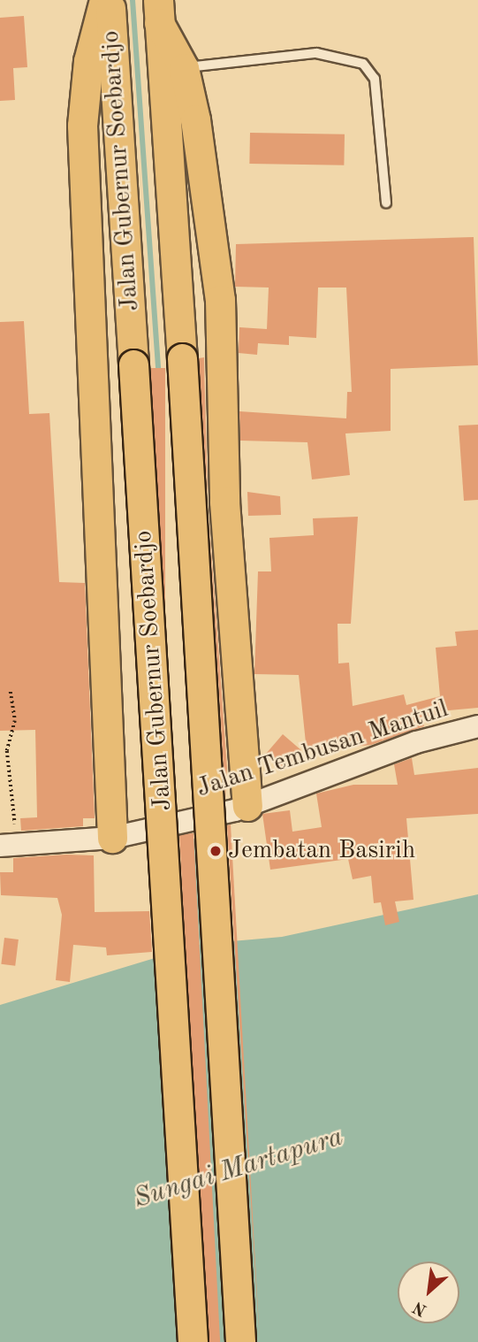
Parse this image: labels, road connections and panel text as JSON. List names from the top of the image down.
{
  "streets": {
    "highway": ["Jalan Gubernur Soebardjo"],
    "street": ["Jalan Tembusan Mantuil"]
  },
  "water": ["Sungai Martapura"],
  "places": ["Jembatan Basirih"],
  "north": "bottom left"
}
